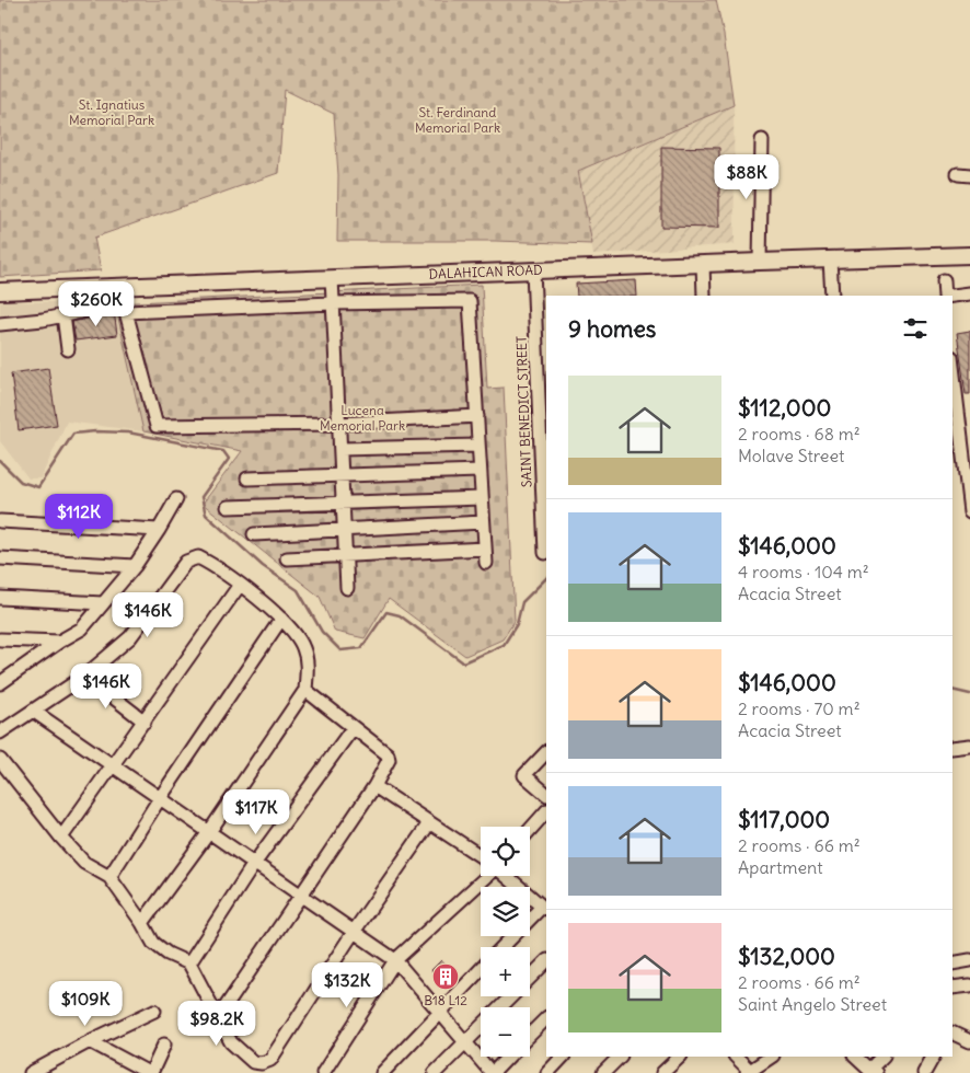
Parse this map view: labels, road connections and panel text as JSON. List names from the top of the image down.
{
  "streets": {
    "main road": ["DALAHICAN ROAD"],
    "street": ["SAINT BENEDICT STREET"]
  },
  "crossings": [
    ["DALAHICAN ROAD", "SAINT BENEDICT STREET"]
  ],
  "parks": ["St. Ignatius Memorial Park", "St. Ferdinand Memorial Park", "Lucena Memorial Park"],
  "places": {
    "building": ["B18 L12"]
  },
  "page": {
    "price": [
      "$88K",
      "$260K",
      "$112K",
      "$146K",
      "$146K",
      "$117K",
      "$132K",
      "$109K",
      "$98.2K"
    ],
    "heading": "9 homes",
    "list": [
      {
        "name": "$112,000",
        "note": "2 rooms · 68 m² · Molave Street"
      },
      {
        "name": "$146,000",
        "note": "4 rooms · 104 m² · Acacia Street"
      },
      {
        "name": "$146,000",
        "note": "2 rooms · 70 m² · Acacia Street"
      },
      {
        "name": "$117,000",
        "note": "2 rooms · 66 m² · Apartment"
      },
      {
        "name": "$132,000",
        "note": "2 rooms · 66 m² · Saint Angelo Street"
      }
    ],
    "map_buttons": ["+", "−"]
  }
}
